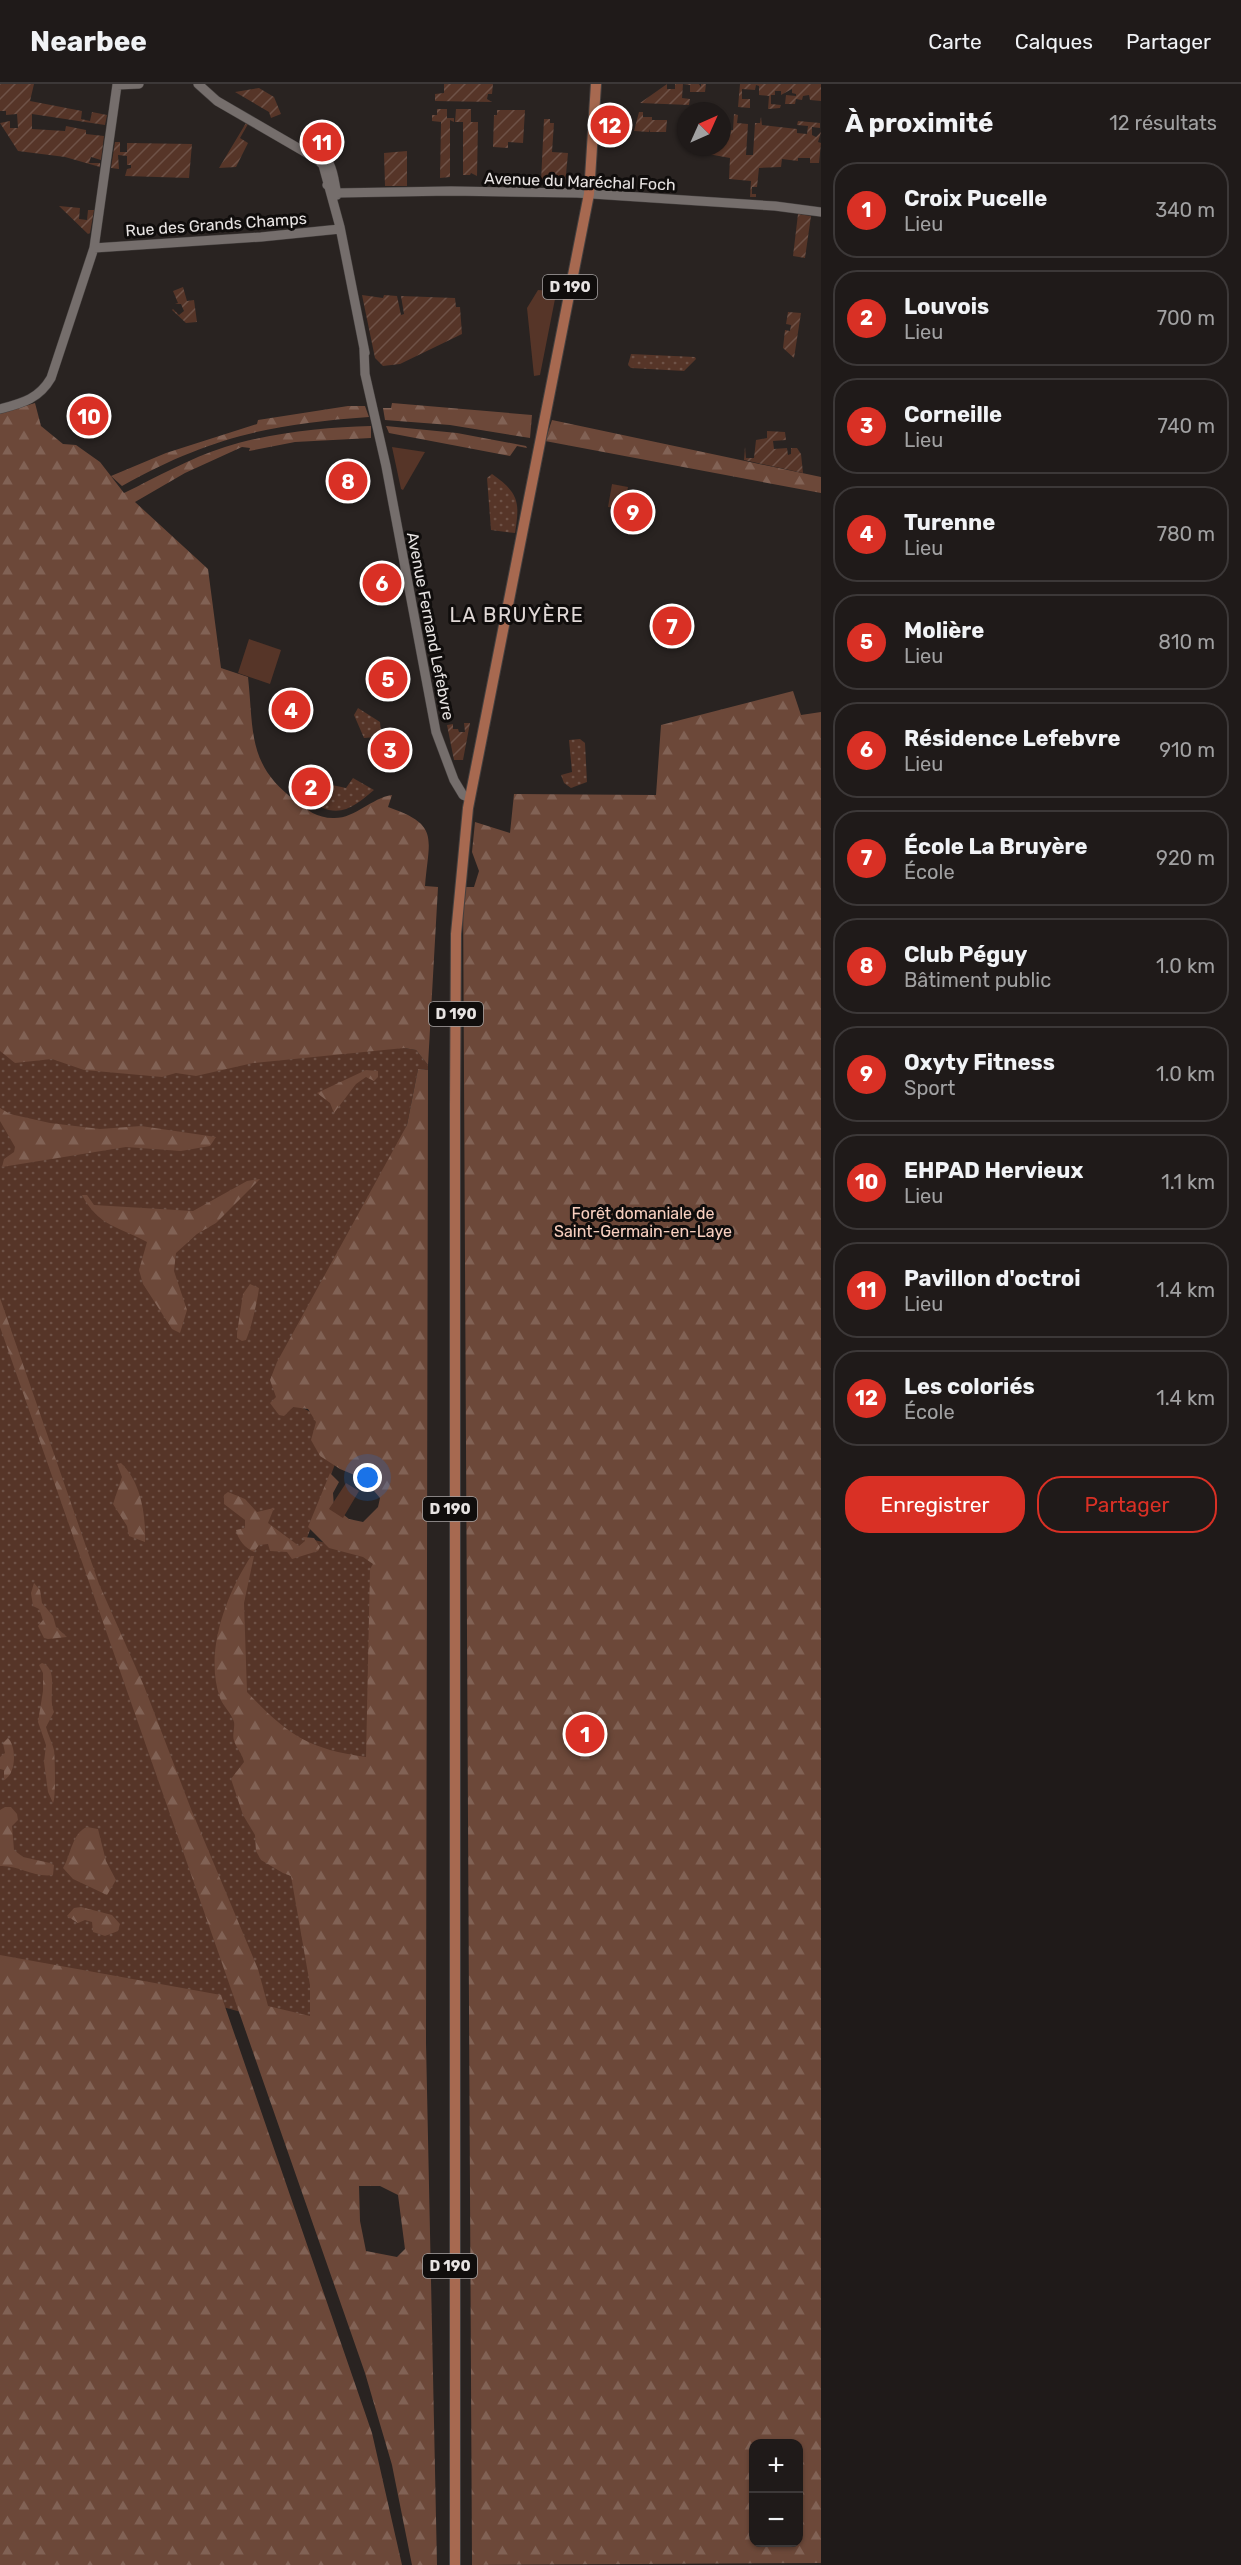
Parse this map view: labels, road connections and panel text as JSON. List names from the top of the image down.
{
  "streets": {
    "main road": ["D 190"],
    "street": ["Avenue du Maréchal Foch", "Rue des Grands Champs", "Avenue Fernand Lefebvre"]
  },
  "crossings": [
    ["Avenue du Maréchal Foch", "D 190"],
    ["Avenue du Maréchal Foch", "Avenue Fernand Lefebvre"],
    ["Rue des Grands Champs", "Avenue Fernand Lefebvre"],
    ["D 190", "Avenue Fernand Lefebvre"]
  ],
  "districts": ["LA BRUYÈRE"],
  "parks": ["Forêt domaniale de Saint-Germain-en-Laye"],
  "north": "top right",
  "page": {
    "header": "Nearbee",
    "nav": ["Carte", "Calques", "Partager"],
    "heading": ["À proximité", "12 résultats"],
    "pins": [
      "12",
      "11",
      "10",
      "8",
      "9",
      "6",
      "7",
      "5",
      "4",
      "3",
      "2",
      "1"
    ],
    "list": [
      {
        "mark": "1",
        "name": "Croix Pucelle",
        "note": "Lieu",
        "value": "340 m"
      },
      {
        "mark": "2",
        "name": "Louvois",
        "note": "Lieu",
        "value": "700 m"
      },
      {
        "mark": "3",
        "name": "Corneille",
        "note": "Lieu",
        "value": "740 m"
      },
      {
        "mark": "4",
        "name": "Turenne",
        "note": "Lieu",
        "value": "780 m"
      },
      {
        "mark": "5",
        "name": "Molière",
        "note": "Lieu",
        "value": "810 m"
      },
      {
        "mark": "6",
        "name": "Résidence Lefebvre",
        "note": "Lieu",
        "value": "910 m"
      },
      {
        "mark": "7",
        "name": "École La Bruyère",
        "note": "École",
        "value": "920 m"
      },
      {
        "mark": "8",
        "name": "Club Péguy",
        "note": "Bâtiment public",
        "value": "1.0 km"
      },
      {
        "mark": "9",
        "name": "Oxyty Fitness",
        "note": "Sport",
        "value": "1.0 km"
      },
      {
        "mark": "10",
        "name": "EHPAD Hervieux",
        "note": "Lieu",
        "value": "1.1 km"
      },
      {
        "mark": "11",
        "name": "Pavillon d'octroi",
        "note": "Lieu",
        "value": "1.4 km"
      },
      {
        "mark": "12",
        "name": "Les coloriés",
        "note": "École",
        "value": "1.4 km"
      }
    ],
    "buttons": ["Enregistrer", "Partager"],
    "map_buttons": ["+", "−"]
  }
}
